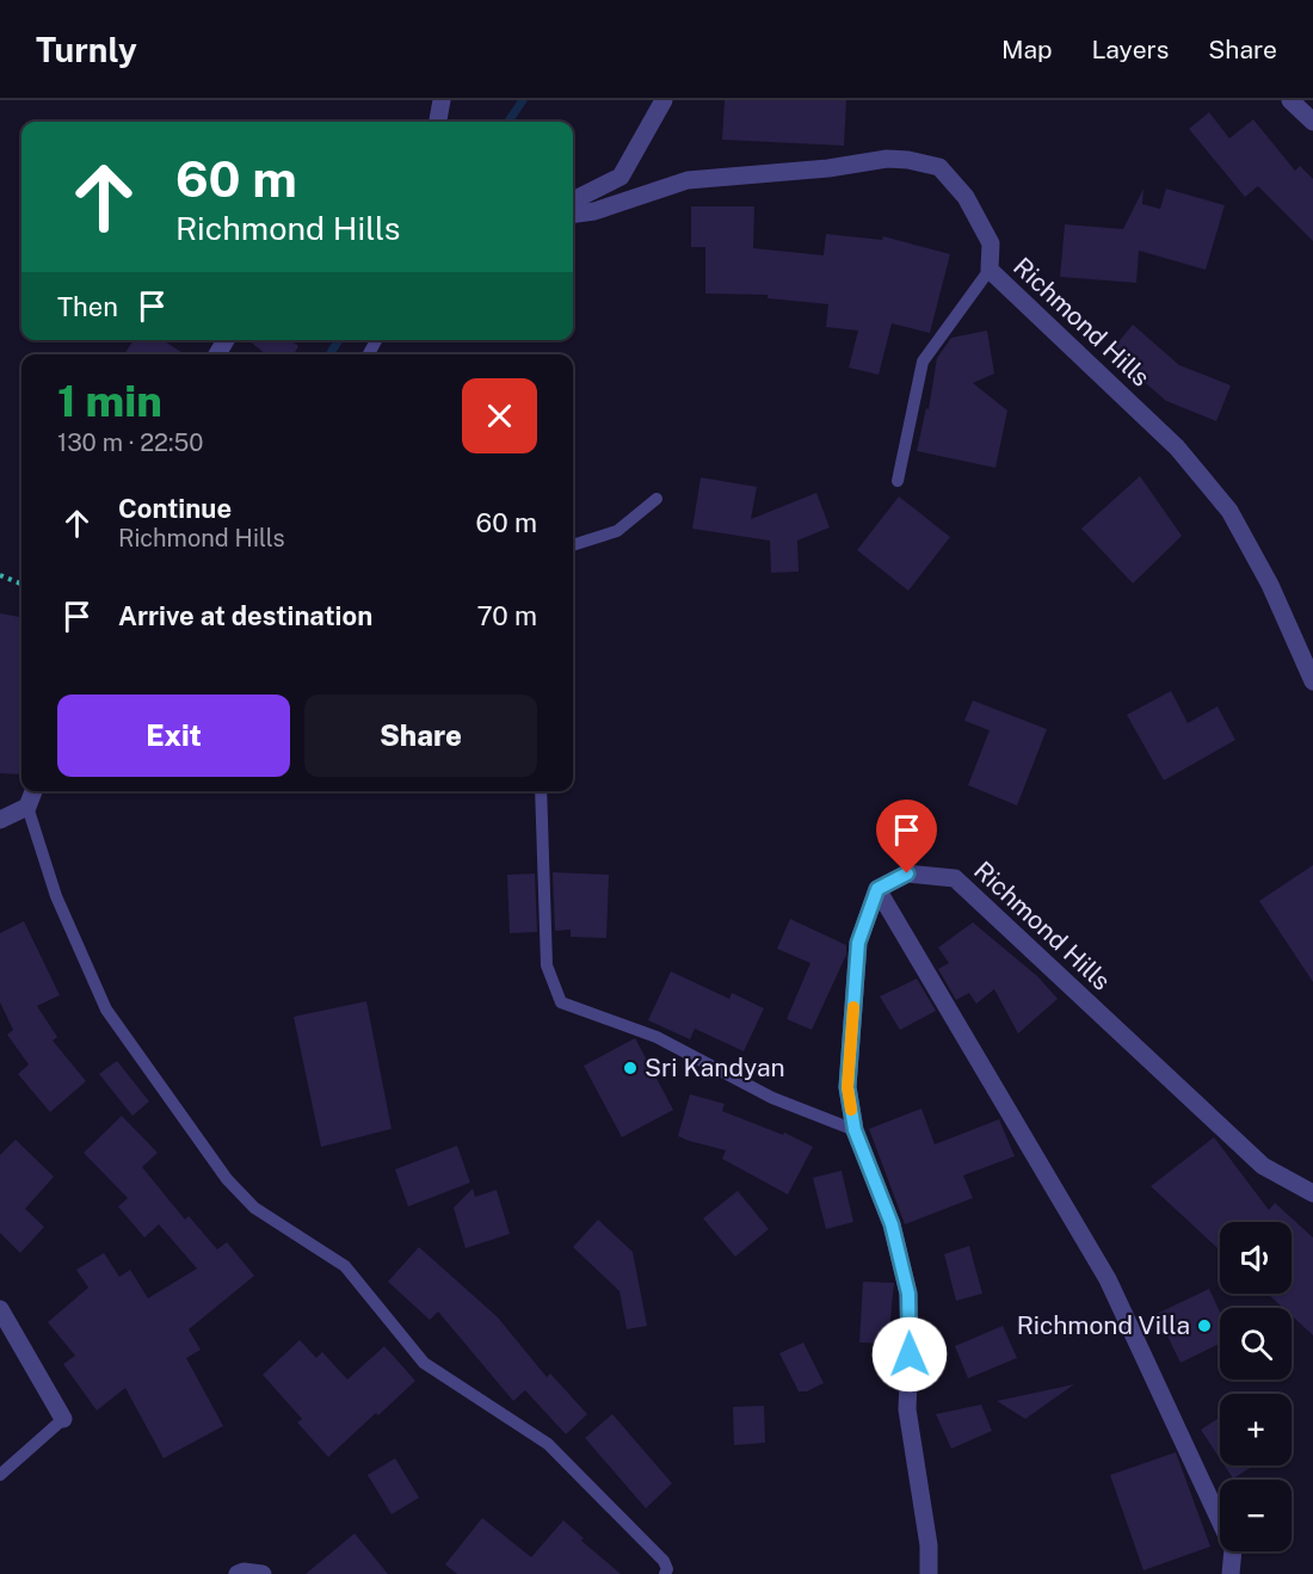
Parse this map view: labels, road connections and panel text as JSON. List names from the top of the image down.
{
  "streets": {
    "street": ["Richmond Hills"]
  },
  "places": ["Sri Kandyan", "Richmond Villa"],
  "page": {
    "header": "Turnly",
    "nav": ["Map", "Layers", "Share"],
    "turn": ["60 m", "Richmond Hills"],
    "then": "Then",
    "heading": ["1 min", "130 m · 22:50"],
    "list": [
      {
        "name": "Continue",
        "note": "Richmond Hills",
        "value": "60 m"
      },
      {
        "name": "Arrive at destination",
        "value": "70 m"
      }
    ],
    "buttons": ["Exit", "Share"],
    "map_buttons": ["+", "−"]
  }
}
